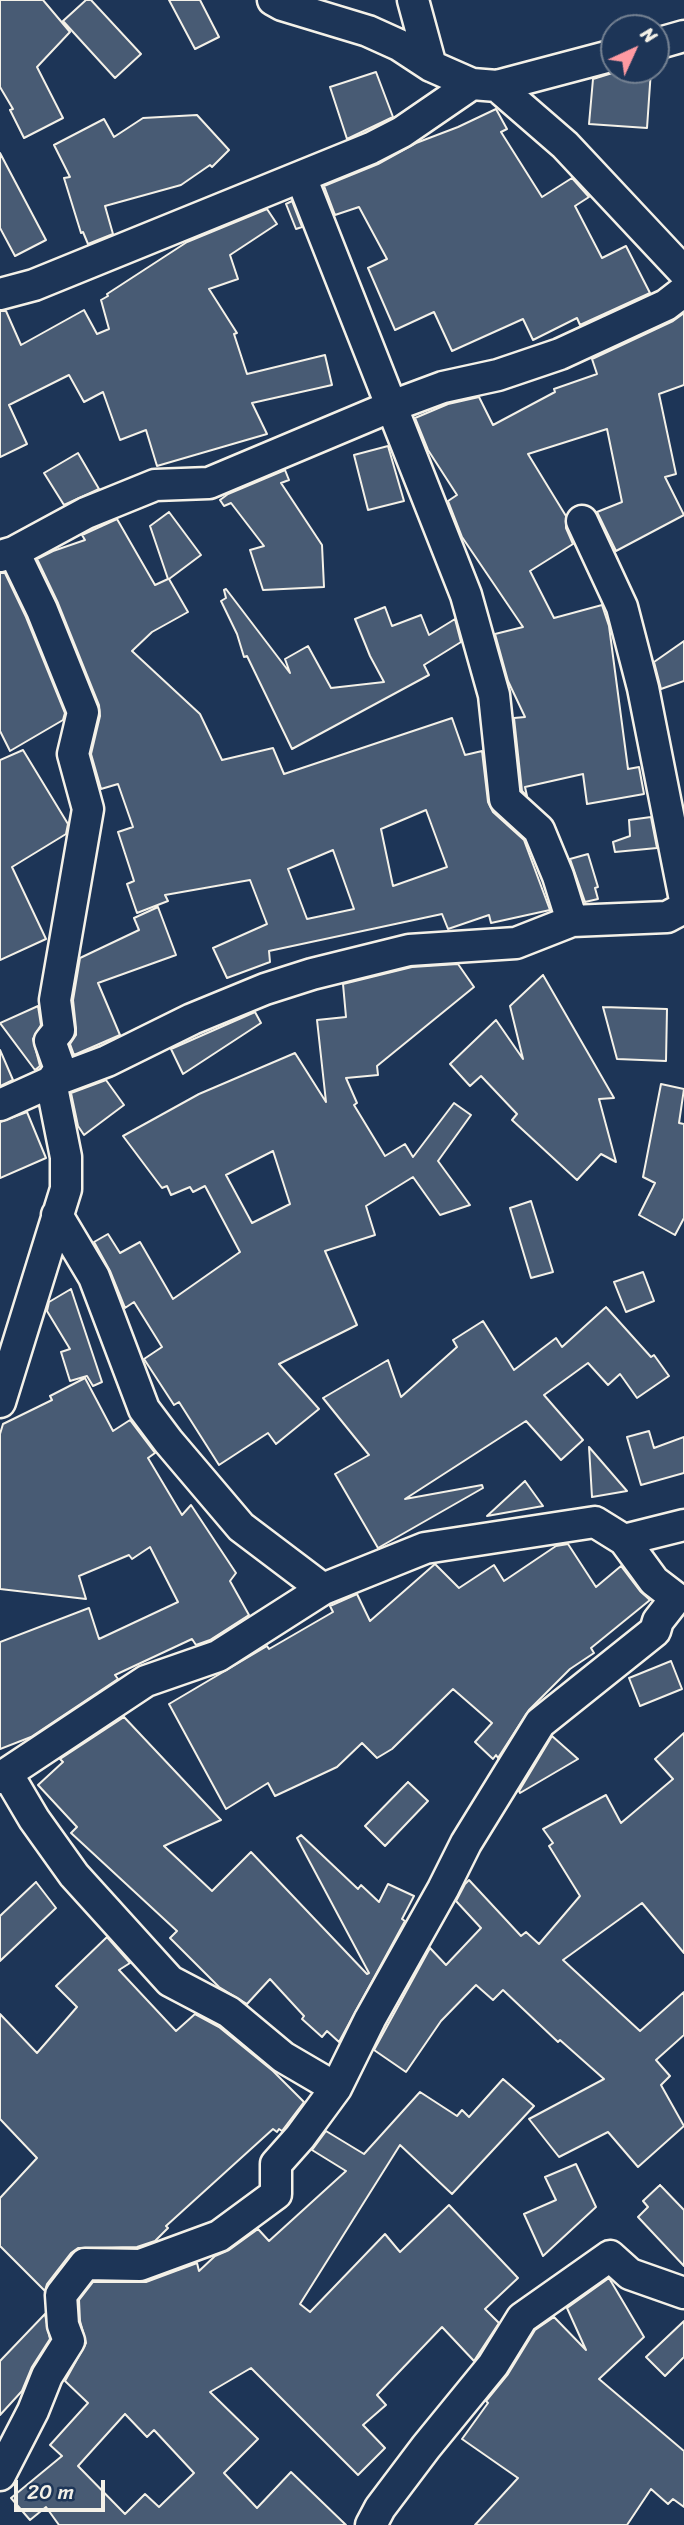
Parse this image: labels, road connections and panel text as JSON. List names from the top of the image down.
{
  "scale_bar": "20 m",
  "north": "top right"
}
